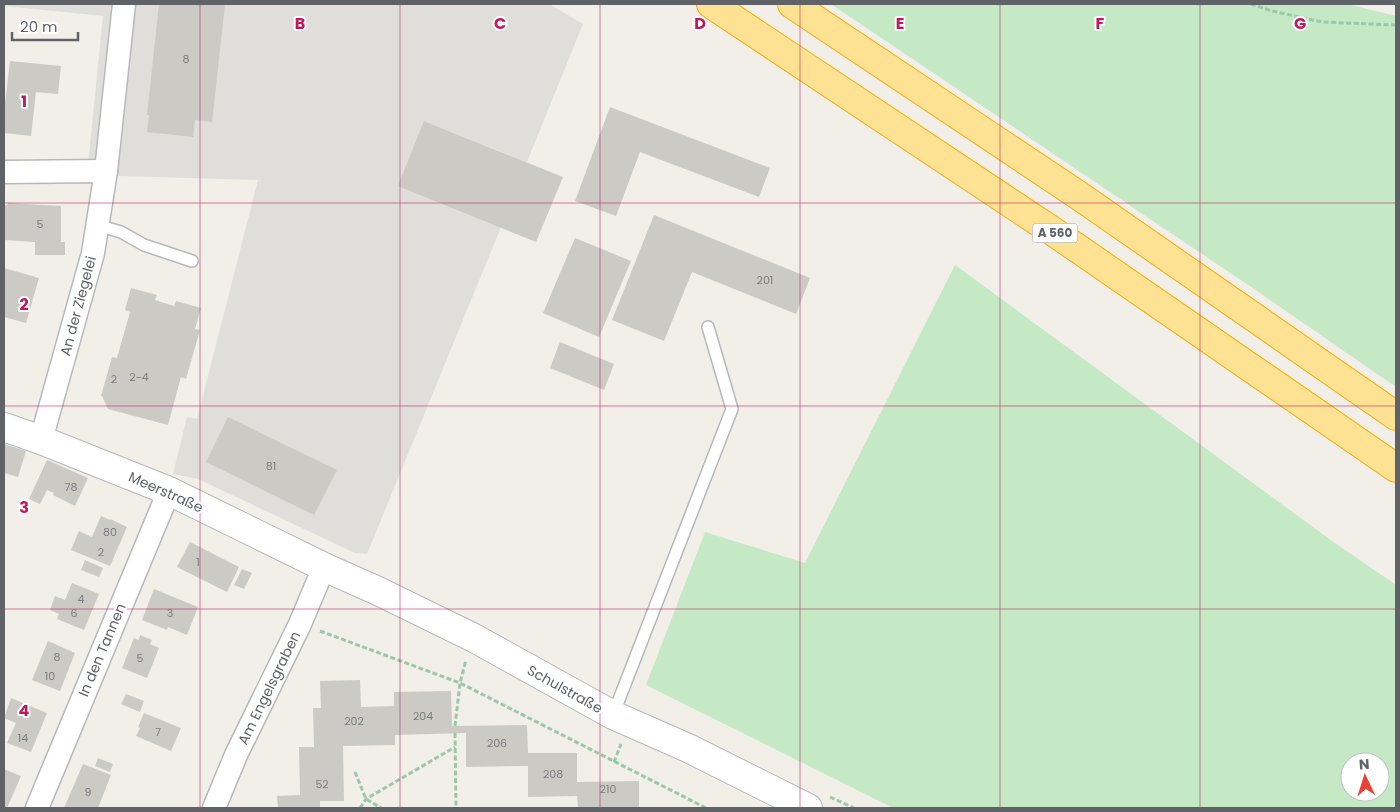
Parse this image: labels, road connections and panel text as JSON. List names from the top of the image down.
{
  "streets": {
    "highway": ["A 560"],
    "street": [
      "An der Ziegelei",
      "Meerstraße",
      "In den Tannen",
      "Am Engelsgraben",
      "Schulstraße"
    ]
  },
  "crossings": [
    ["An der Ziegelei", "Meerstraße"],
    ["Meerstraße", "In den Tannen"],
    ["Meerstraße", "Am Engelsgraben"],
    ["Meerstraße", "Schulstraße"],
    ["Am Engelsgraben", "Schulstraße"]
  ],
  "house_numbers": [
    "8",
    "5",
    "201",
    "2-4",
    "2",
    "81",
    "78",
    "80",
    "2",
    "1",
    "4",
    "6",
    "3",
    "8",
    "5",
    "10",
    "204",
    "202",
    "7",
    "14",
    "206",
    "208",
    "52",
    "210",
    "9"
  ],
  "scale_bar": "20 m",
  "north": "top",
  "grid": {
    "columns": [
      "B",
      "C",
      "D",
      "E",
      "F",
      "G"
    ],
    "rows": [
      "1",
      "2",
      "3",
      "4"
    ]
  }
}
